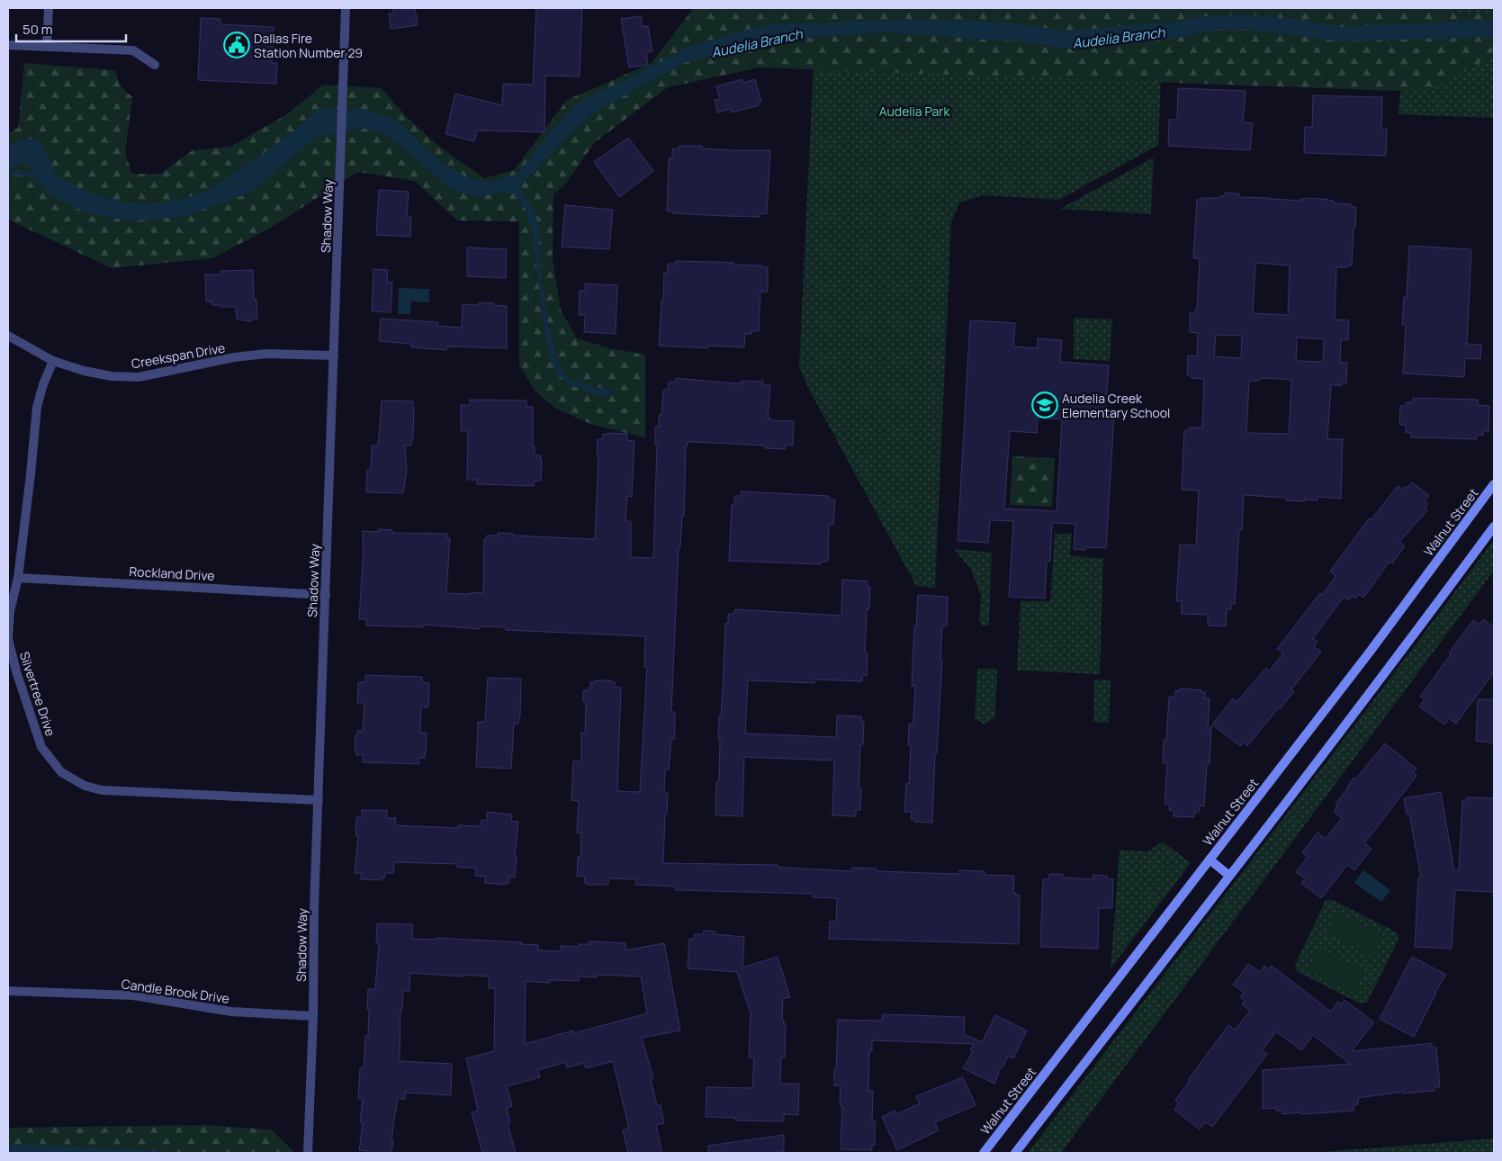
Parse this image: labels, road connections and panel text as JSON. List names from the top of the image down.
{
  "streets": {
    "main road": ["Walnut Street"],
    "street": [
      "Shadow Way",
      "Creekspan Drive",
      "Rockland Drive",
      "Silvertree Drive",
      "Candle Brook Drive"
    ]
  },
  "crossings": [
    ["Shadow Way", "Creekspan Drive"],
    ["Shadow Way", "Rockland Drive"],
    ["Shadow Way", "Silvertree Drive"],
    ["Shadow Way", "Candle Brook Drive"],
    ["Creekspan Drive", "Silvertree Drive"],
    ["Rockland Drive", "Silvertree Drive"]
  ],
  "water": ["Audelia Branch"],
  "parks": ["Audelia Park"],
  "places": {
    "public building": ["Dallas Fire Station Number 29"],
    "school or university": ["Audelia Creek Elementary School"]
  },
  "scale_bar": "50 m"
}
